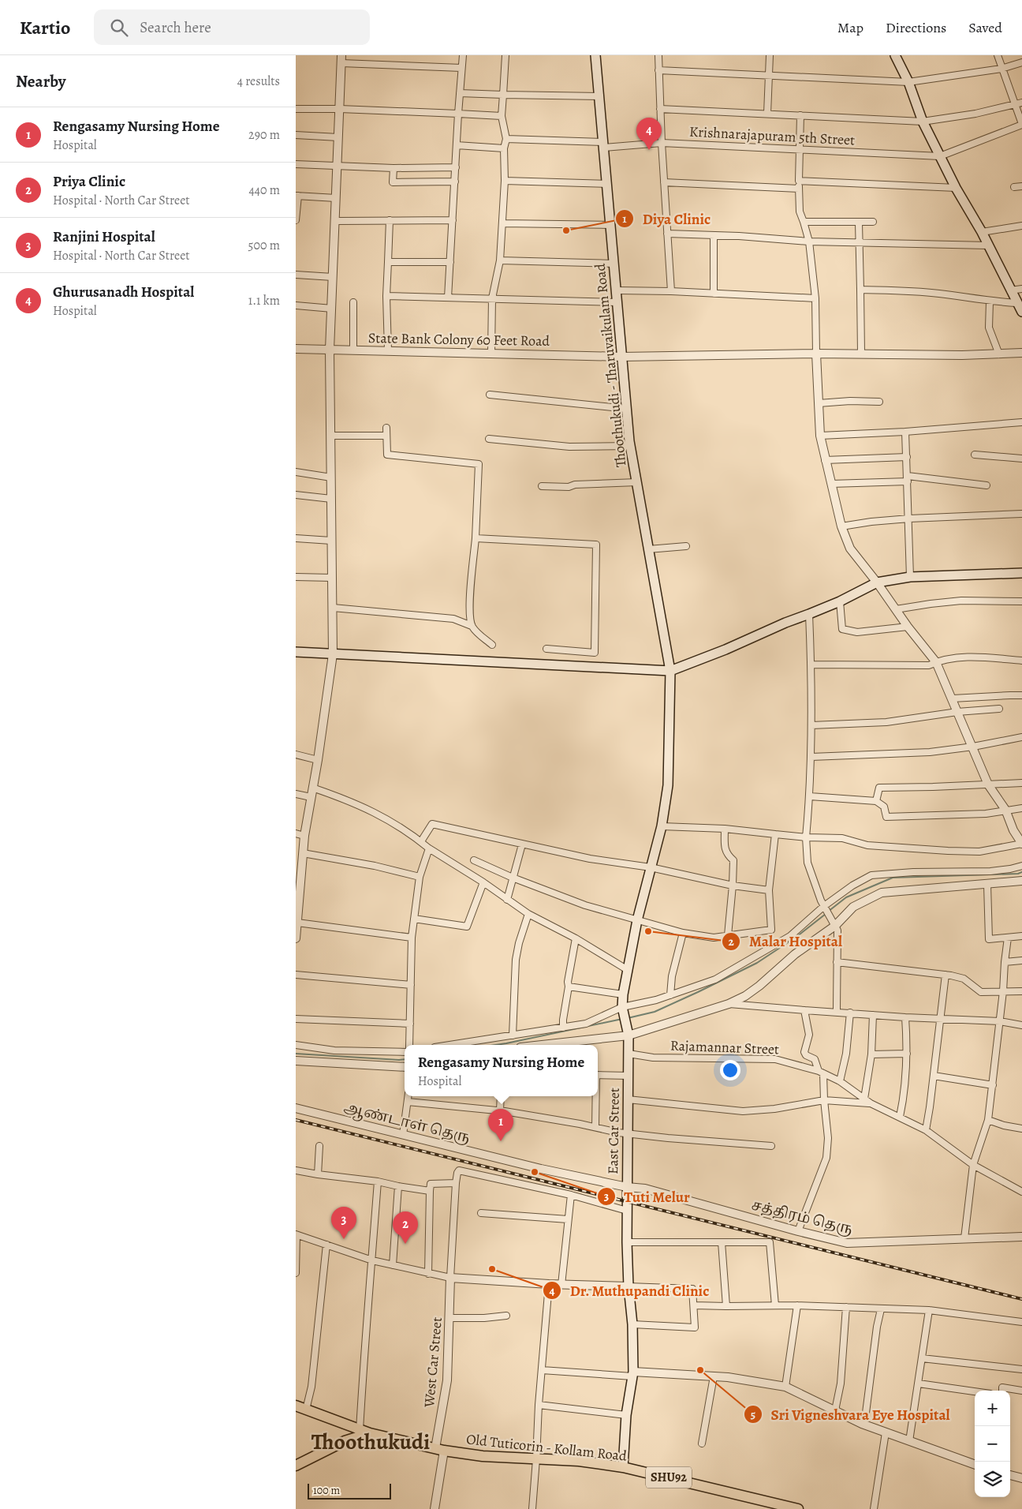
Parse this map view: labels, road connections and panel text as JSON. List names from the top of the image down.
{
  "streets": {
    "main road": [
      "Thoothukudi - Tharuvaikulam Road",
      "East Car Street",
      "Old Tuticorin - Kollam Road",
      "SHU92"
    ],
    "street": [
      "Krishnarajapuram 5th Street",
      "State Bank Colony 60 Feet Road",
      "Rajamannar Street",
      "ஆண்டாள் தெரு",
      "சத்திரம் தெரு",
      "West Car Street"
    ]
  },
  "crossings": [
    ["Krishnarajapuram 5th Street", "Thoothukudi - Tharuvaikulam Road"],
    ["State Bank Colony 60 Feet Road", "Thoothukudi - Tharuvaikulam Road"],
    ["Thoothukudi - Tharuvaikulam Road", "East Car Street"],
    ["Rajamannar Street", "East Car Street"],
    ["ஆண்டாள் தெரு", "East Car Street"],
    ["ஆண்டாள் தெரு", "சத்திரம் தெரு"],
    ["East Car Street", "சத்திரம் தெரு"],
    ["East Car Street", "Old Tuticorin - Kollam Road"],
    ["West Car Street", "Old Tuticorin - Kollam Road"]
  ],
  "districts": ["Thoothukudi"],
  "places": [
    "Diya Clinic",
    "Malar Hospital",
    "Tuti Melur",
    "Dr. Muthupandi Clinic",
    "Sri Vigneshvara Eye Hospital"
  ],
  "scale_bar": "100 m",
  "page": {
    "header": "Kartio",
    "search": "Search here",
    "nav": ["Map", "Directions", "Saved"],
    "heading": ["Nearby", "4 results"],
    "list": [
      {
        "mark": "1",
        "name": "Rengasamy Nursing Home",
        "note": "Hospital",
        "value": "290 m"
      },
      {
        "mark": "2",
        "name": "Priya Clinic",
        "note": "Hospital · North Car Street",
        "value": "440 m"
      },
      {
        "mark": "3",
        "name": "Ranjini Hospital",
        "note": "Hospital · North Car Street",
        "value": "500 m"
      },
      {
        "mark": "4",
        "name": "Ghurusanadh Hospital",
        "note": "Hospital",
        "value": "1.1 km"
      }
    ],
    "pins": [
      "4",
      "1",
      "3",
      "2"
    ],
    "popup": ["Rengasamy Nursing Home", "Hospital"],
    "map_buttons": ["+", "−"],
    "scale": "100 m"
  }
}
